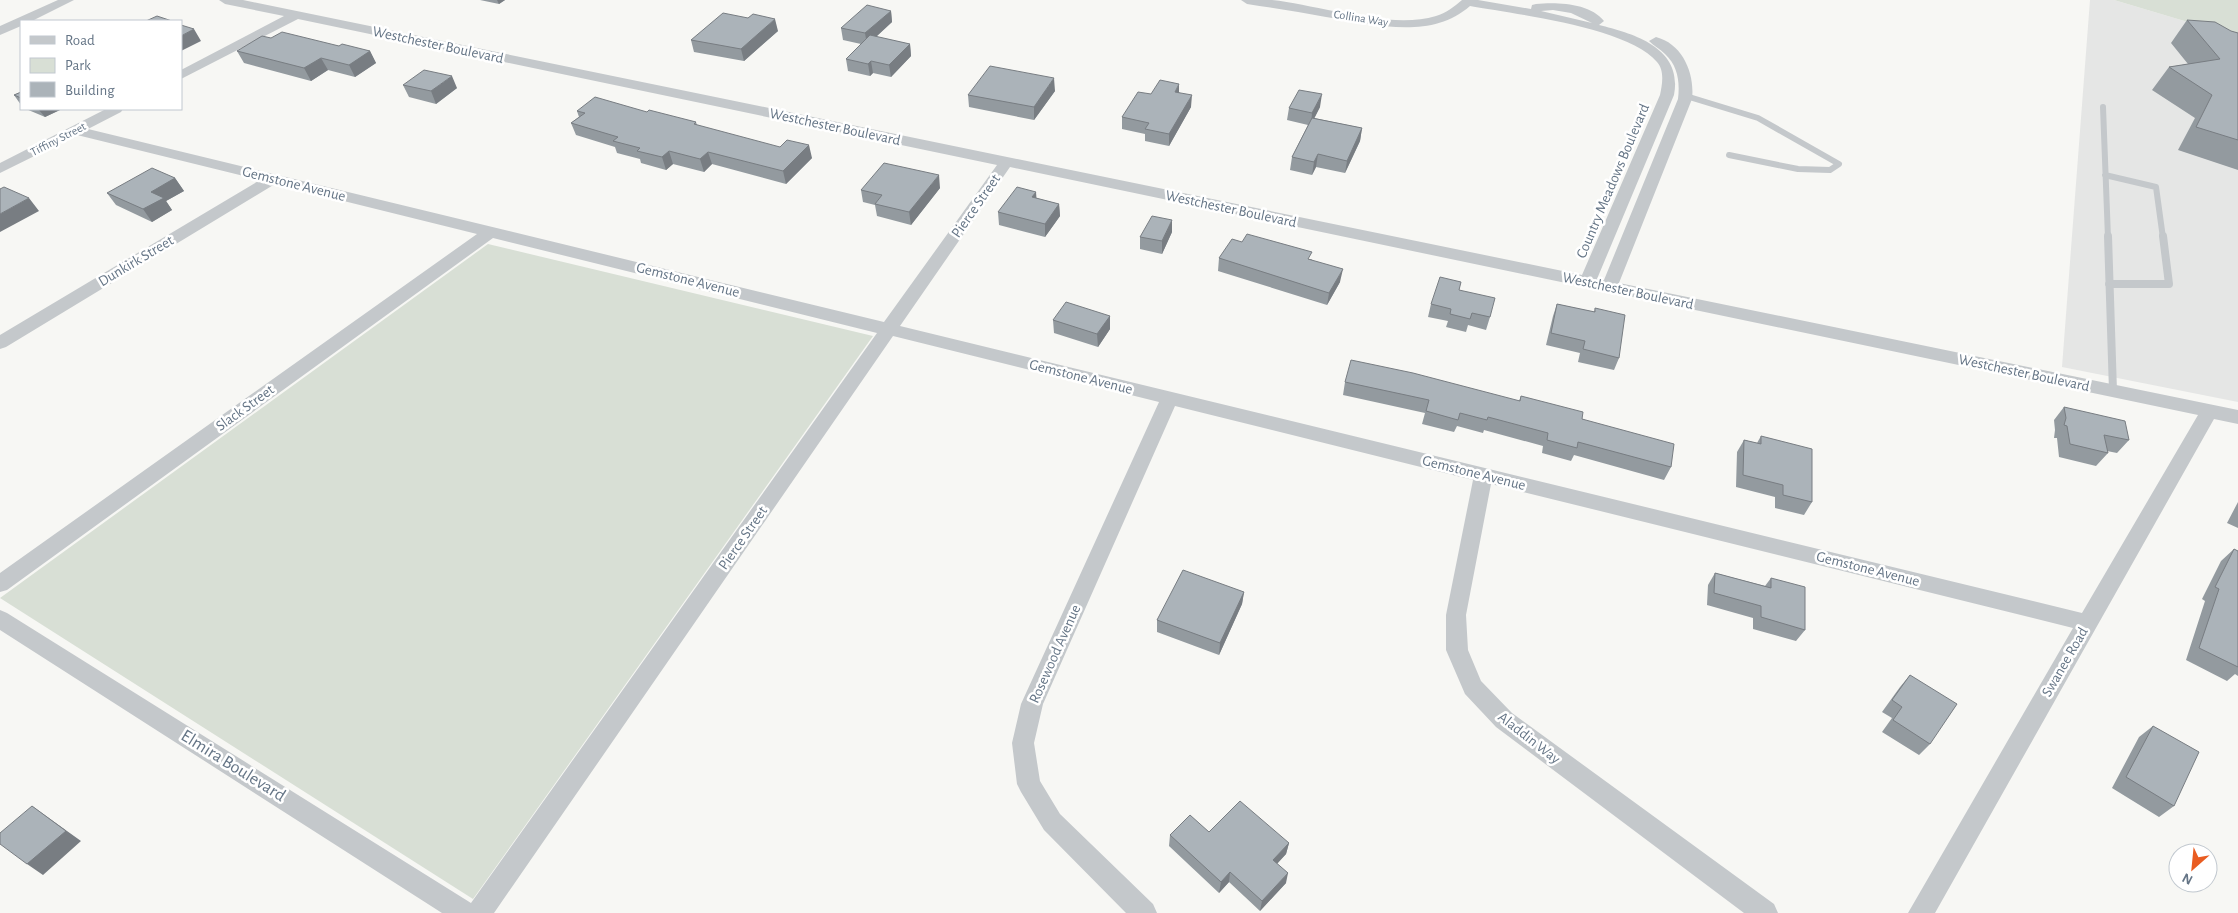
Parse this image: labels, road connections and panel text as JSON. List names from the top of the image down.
{
  "streets": {
    "street": [
      "Collina Way",
      "Westchester Boulevard",
      "Tiffiny Street",
      "Country Meadows Boulevard",
      "Gemstone Avenue",
      "Pierce Street",
      "Dunkirk Street",
      "Slack Street",
      "Rosewood Avenue",
      "Swanee Road",
      "Aladdin Way",
      "Elmira Boulevard"
    ]
  },
  "crossings": [
    ["Collina Way", "Country Meadows Boulevard"],
    ["Westchester Boulevard", "Country Meadows Boulevard"],
    ["Westchester Boulevard", "Pierce Street"],
    ["Westchester Boulevard", "Swanee Road"],
    ["Tiffiny Street", "Gemstone Avenue"],
    ["Gemstone Avenue", "Pierce Street"],
    ["Gemstone Avenue", "Dunkirk Street"],
    ["Gemstone Avenue", "Slack Street"],
    ["Gemstone Avenue", "Rosewood Avenue"],
    ["Gemstone Avenue", "Swanee Road"],
    ["Gemstone Avenue", "Aladdin Way"]
  ],
  "legend": ["Road", "Park", "Building"],
  "north": "bottom left"
}
